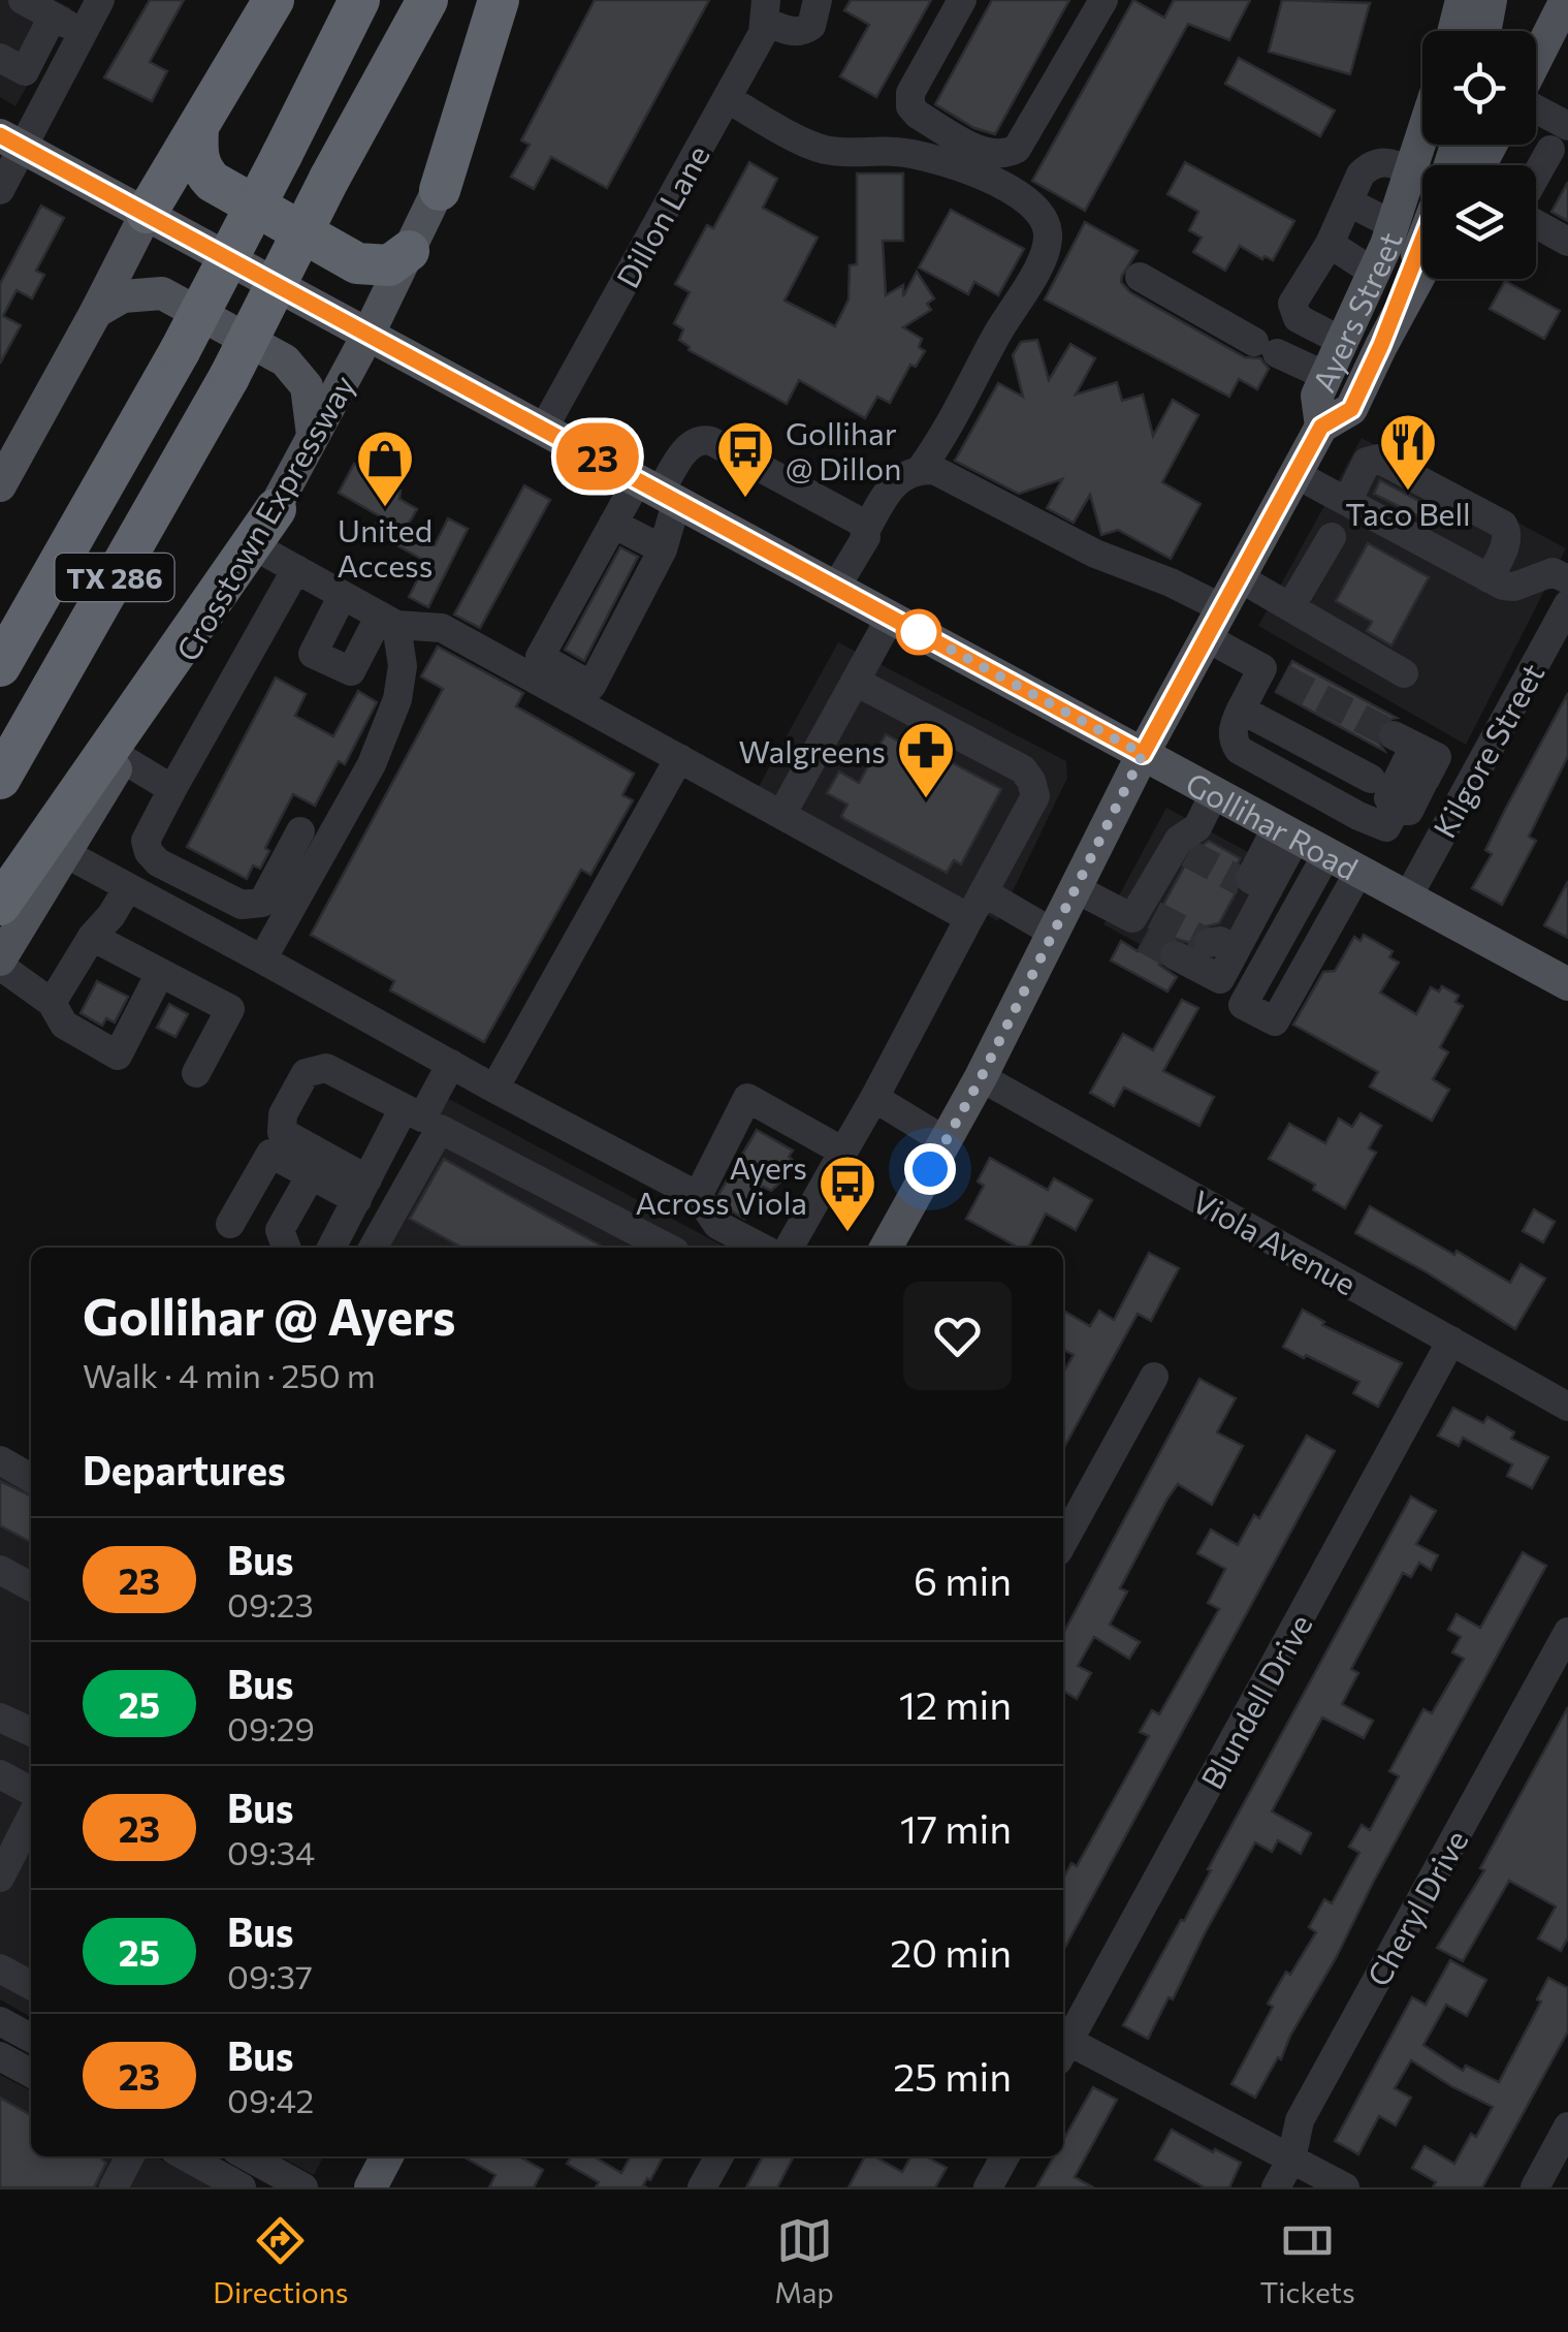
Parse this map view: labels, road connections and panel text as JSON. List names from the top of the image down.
{
  "streets": {
    "highway": ["TX 286"],
    "main road": ["Ayers Street", "Crosstown Expressway", "Gollihar Road"],
    "street": [
      "Dillon Lane",
      "Kilgore Street",
      "Viola Avenue",
      "Blundell Drive",
      "Cheryl Drive"
    ]
  },
  "crossings": [
    ["Dillon Lane", "Gollihar Road"],
    ["Ayers Street", "Gollihar Road"],
    ["Ayers Street", "Viola Avenue"],
    ["Crosstown Expressway", "Gollihar Road"],
    ["Kilgore Street", "Gollihar Road"],
    ["Viola Avenue", "Blundell Drive"]
  ],
  "places": {
    "restaurant": ["Taco Bell"],
    "bus stop": ["Gollihar @ Dillon", "Ayers Across Viola"],
    "shop": ["United Access"],
    "pharmacy": ["Walgreens"]
  },
  "lines": ["bus line 23"],
  "page": {
    "on_map": "23",
    "heading": [
      ["Gollihar @ Ayers", "Walk · 4 min · 250 m"],
      "Departures"
    ],
    "list": [
      {
        "mark": "23",
        "name": "Bus",
        "note": "09:23",
        "value": "6 min"
      },
      {
        "mark": "25",
        "name": "Bus",
        "note": "09:29",
        "value": "12 min"
      },
      {
        "mark": "23",
        "name": "Bus",
        "note": "09:34",
        "value": "17 min"
      },
      {
        "mark": "25",
        "name": "Bus",
        "note": "09:37",
        "value": "20 min"
      },
      {
        "mark": "23",
        "name": "Bus",
        "note": "09:42",
        "value": "25 min"
      }
    ],
    "tabs": ["Directions", "Map", "Tickets"]
  }
}
